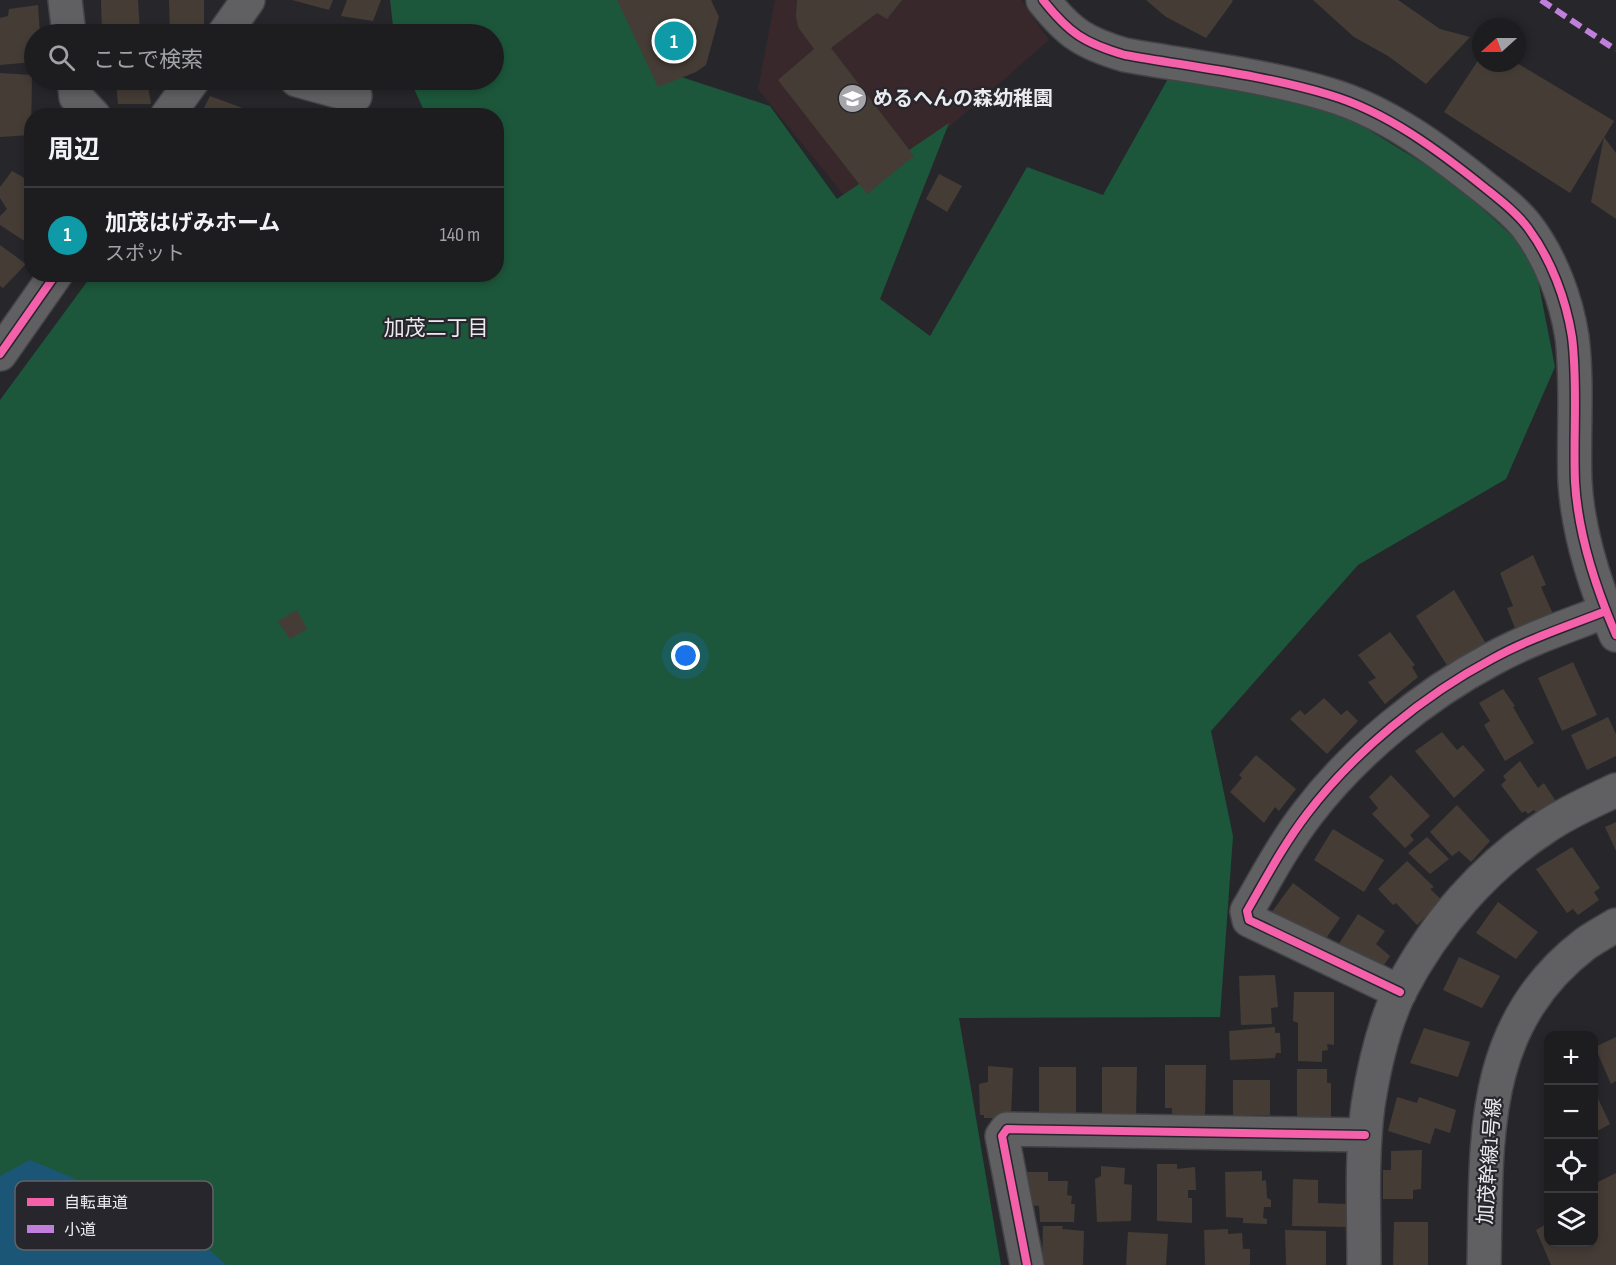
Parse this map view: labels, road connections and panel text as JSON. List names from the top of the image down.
{
  "streets": {
    "street": ["加茂幹線1号線"]
  },
  "districts": ["加茂二丁目"],
  "places": {
    "school or university": ["めるへんの森幼稚園"]
  },
  "legend": ["自転車道", "小道"],
  "north": "left",
  "page": {
    "pins": "1",
    "search": "ここで検索",
    "heading": "周辺",
    "list": [
      {
        "mark": "1",
        "name": "加茂はげみホーム",
        "note": "スポット",
        "value": "140 m"
      }
    ],
    "map_buttons": ["+", "−"]
  }
}
